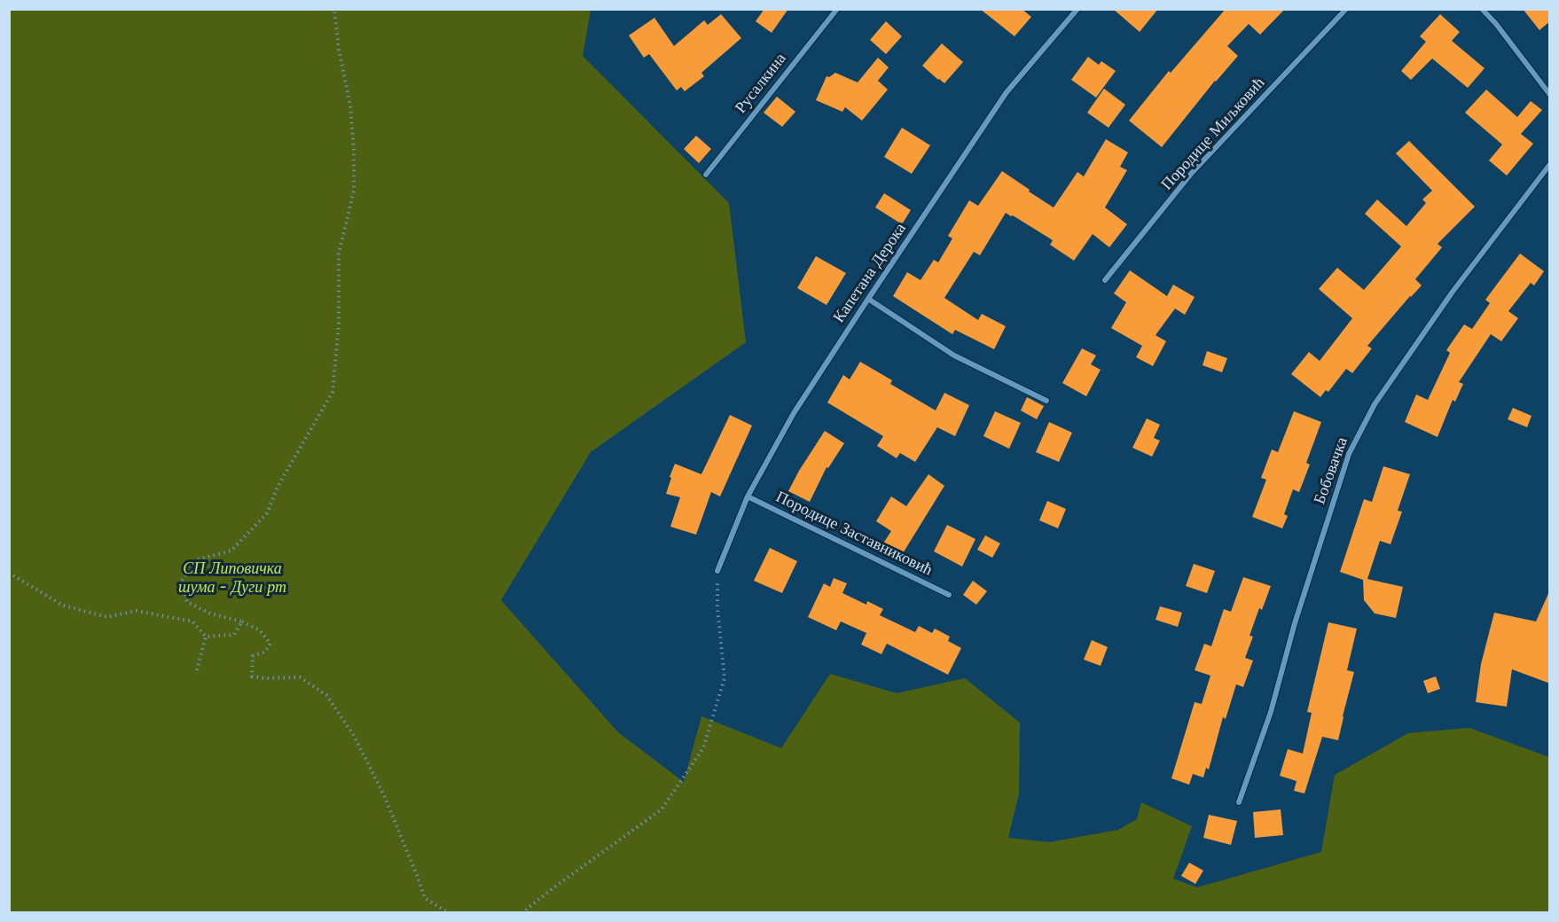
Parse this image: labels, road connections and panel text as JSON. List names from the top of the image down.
{
  "streets": {
    "street": [
      "Русалкина",
      "Породице Миљковић",
      "Капетана Дерока",
      "Бобовачка",
      "Породице Заставниковић"
    ]
  },
  "crossings": [
    ["Капетана Дерока", "Породице Заставниковић"]
  ],
  "parks": ["СП Липовичка шума - Дуги рт"]
}
